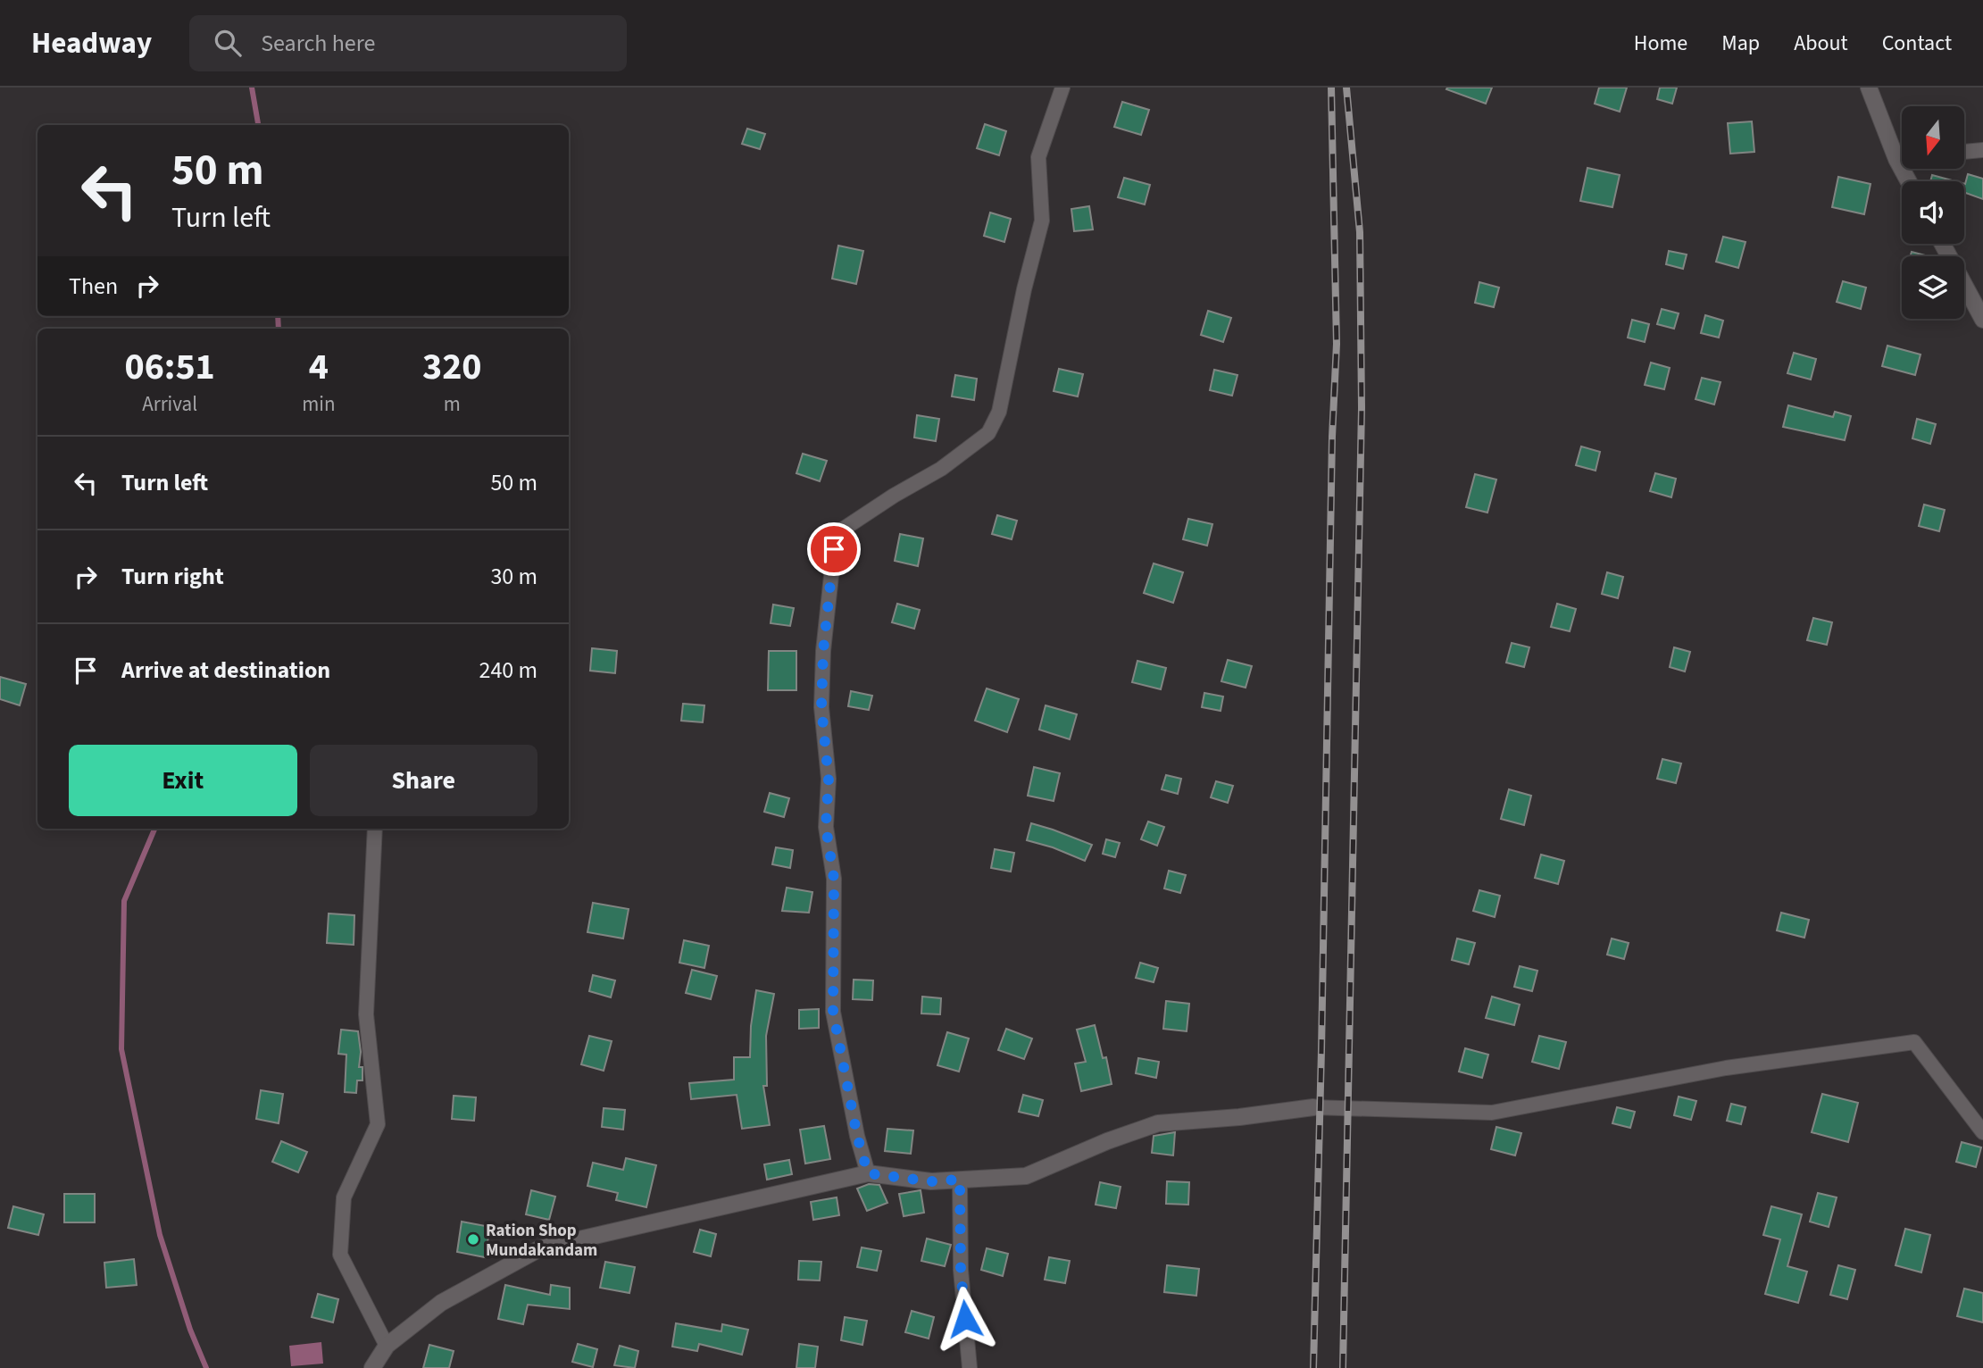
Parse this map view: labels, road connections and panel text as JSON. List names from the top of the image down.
{
  "places": ["Ration Shop Mundakandam"],
  "north": "bottom",
  "page": {
    "header": "Headway",
    "search": "Search here",
    "nav": [
      "Home",
      "Map",
      "About",
      "Contact"
    ],
    "turn": ["50 m", "Turn left"],
    "then": "Then",
    "eta": [
      "06:51",
      "Arrival",
      "4",
      "min",
      "320",
      "m"
    ],
    "list": [
      {
        "name": "Turn left",
        "value": "50 m"
      },
      {
        "name": "Turn right",
        "value": "30 m"
      },
      {
        "name": "Arrive at destination",
        "value": "240 m"
      }
    ],
    "buttons": ["Exit", "Share"]
  }
}
